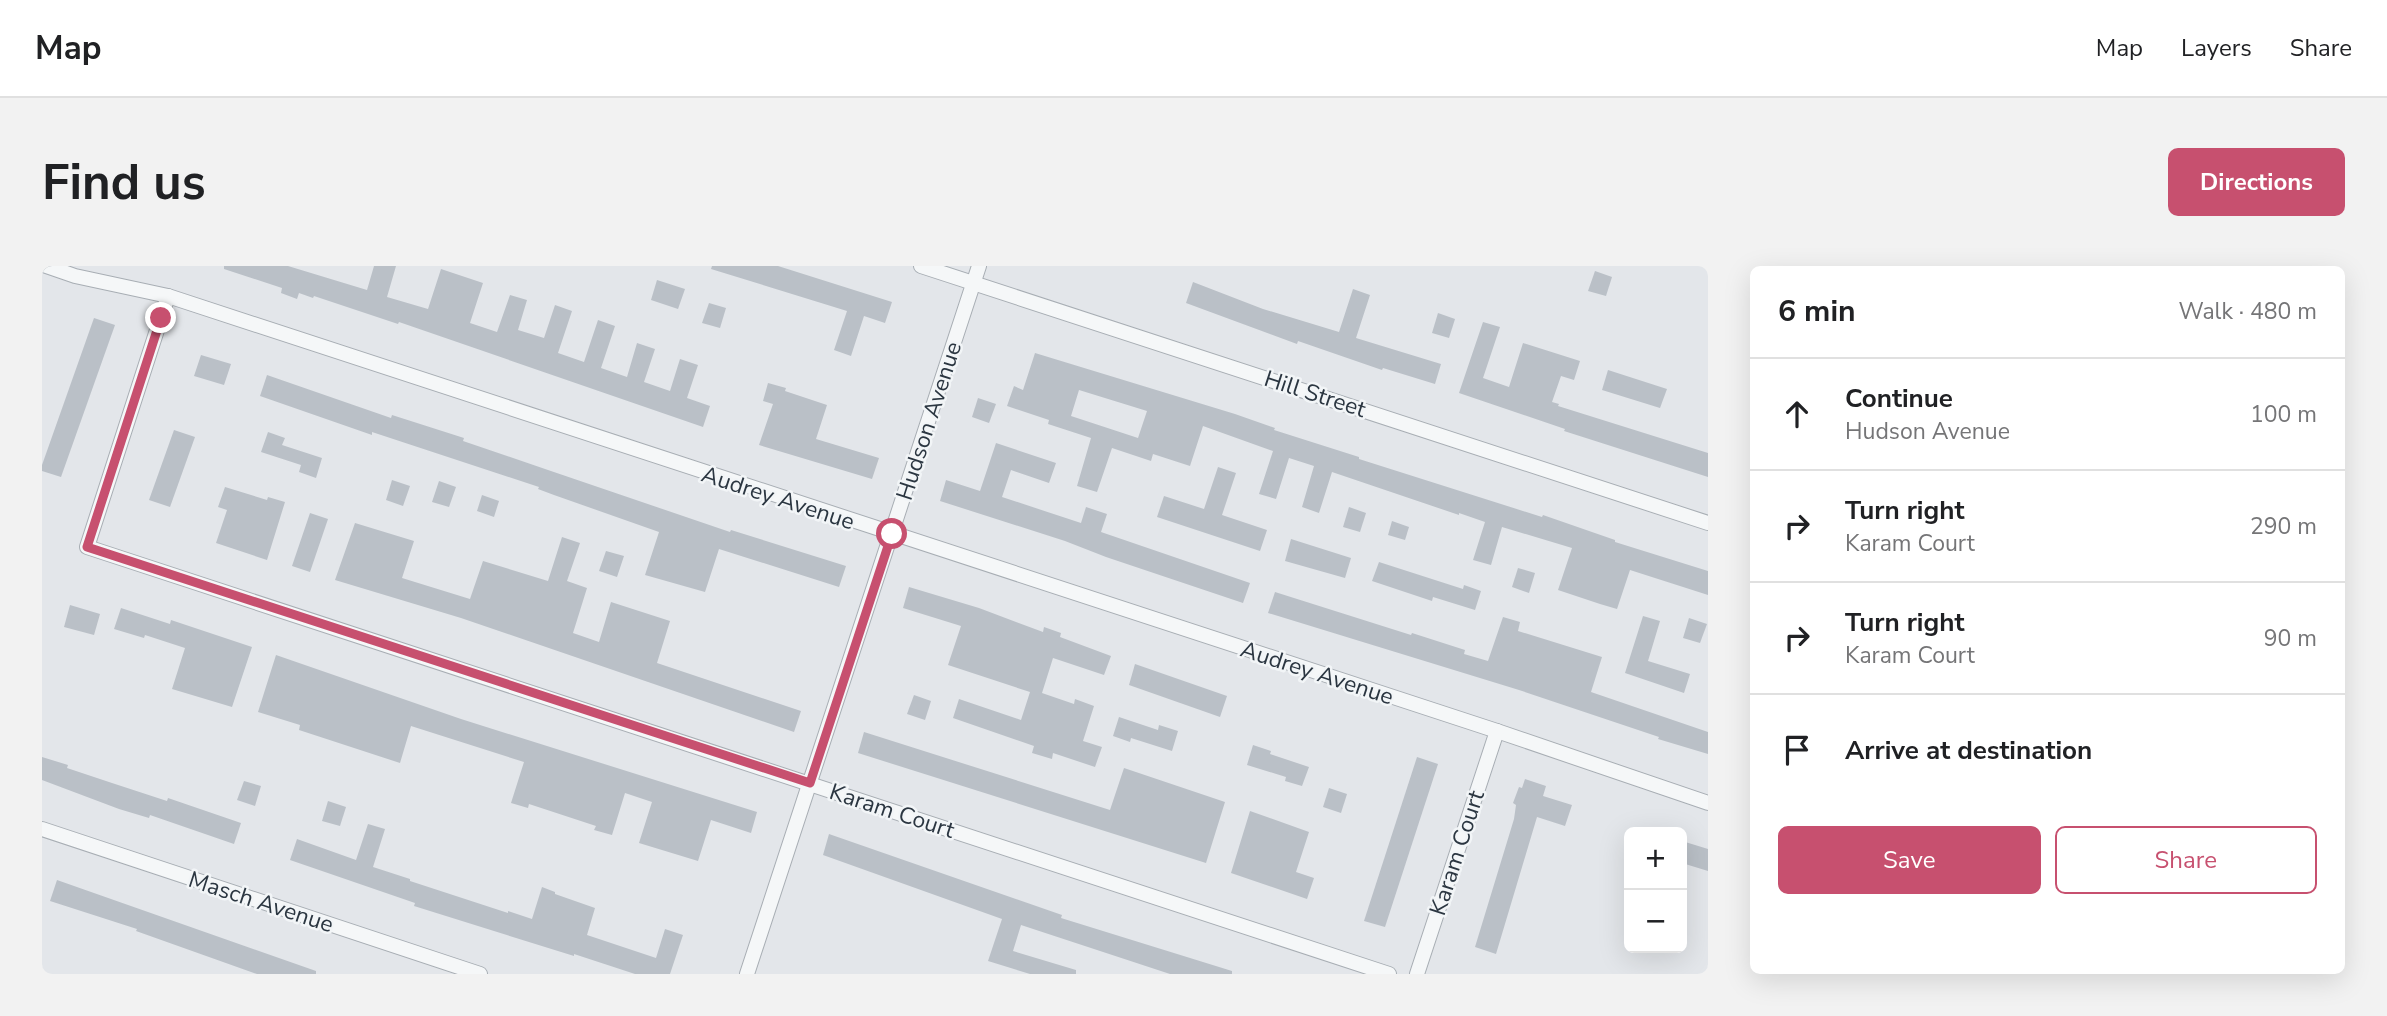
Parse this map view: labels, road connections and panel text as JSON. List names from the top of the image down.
{
  "streets": {
    "street": [
      "Hill Street",
      "Hudson Avenue",
      "Audrey Avenue",
      "Karam Court",
      "Masch Avenue"
    ]
  },
  "crossings": [
    ["Hill Street", "Hudson Avenue"],
    ["Hudson Avenue", "Audrey Avenue"],
    ["Hudson Avenue", "Karam Court"],
    ["Audrey Avenue", "Karam Court"]
  ],
  "page": {
    "header": "Map",
    "nav": ["Map", "Layers", "Share"],
    "buttons": [
      "Directions",
      ["Save", "Share"]
    ],
    "title": "Find us",
    "heading": ["6 min", "Walk · 480 m"],
    "list": [
      ["Continue", "Hudson Avenue", "100 m"],
      ["Turn right", "Karam Court", "290 m"],
      ["Turn right", "Karam Court", "90 m"],
      "Arrive at destination"
    ],
    "map_buttons": ["+", "−"]
  }
}
